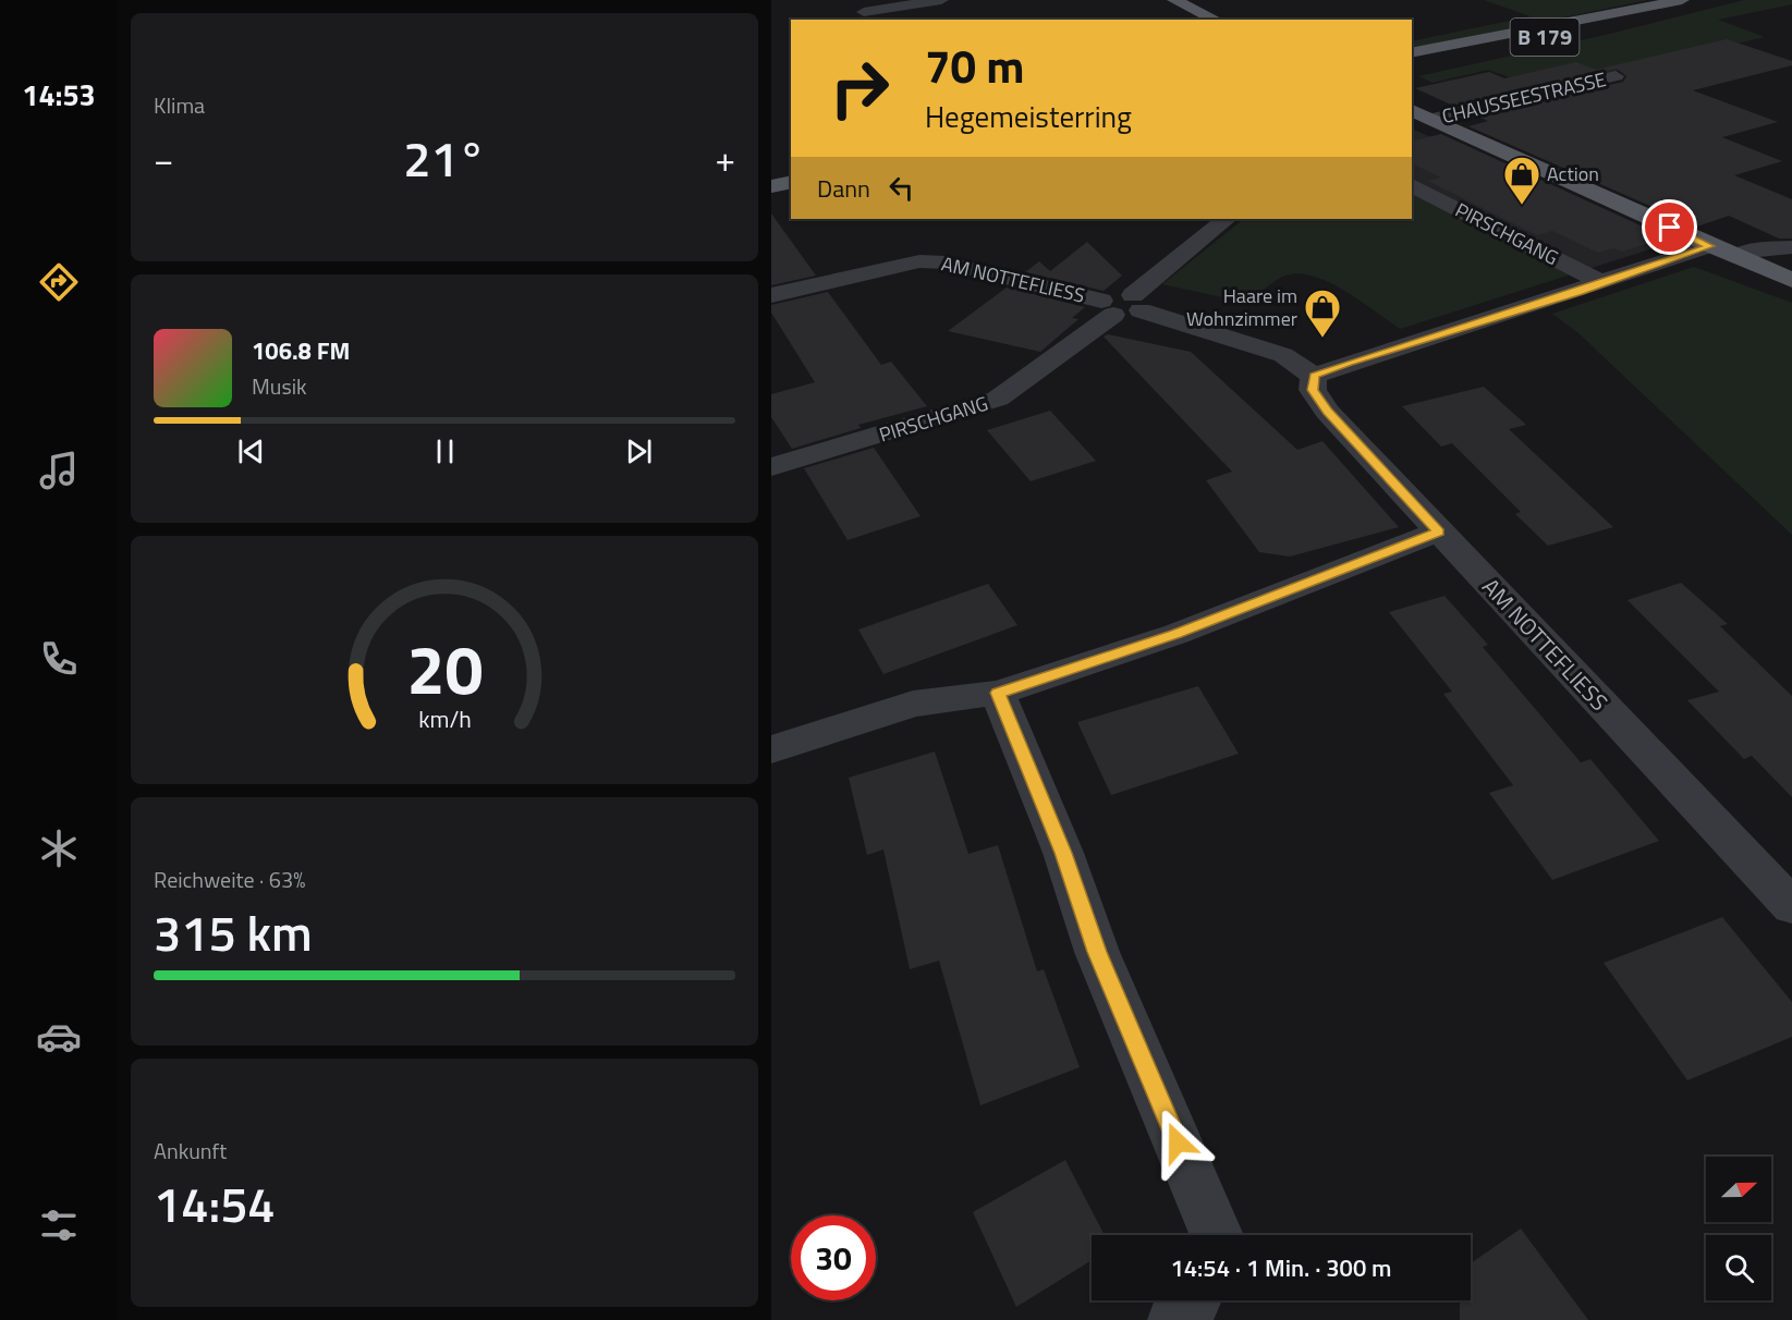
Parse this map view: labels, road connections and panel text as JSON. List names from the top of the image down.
{
  "streets": {
    "main road": ["B 179", "CHAUSSEESTRASSE"],
    "street": ["PIRSCHGANG", "AM NOTTEFLIESS"]
  },
  "crossings": [
    ["PIRSCHGANG", "AM NOTTEFLIESS"]
  ],
  "places": {
    "shop": ["Action", "Haare im Wohnzimmer"]
  },
  "north": "right",
  "page": {
    "tabs": "14:53",
    "tile": [
      "Klima",
      ["Reichweite · 63%", "315 km"],
      ["Ankunft", "14:54"]
    ],
    "turn": ["70 m", "Hegemeisterring"],
    "heat": ["−", "21°", "+"],
    "then": "Dann",
    "song": ["106.8 FM", "Musik"],
    "limit": "30",
    "trip": "14:54 · 1 Min. · 300 m",
    "gauge": ["20", "km/h"]
  }
}
